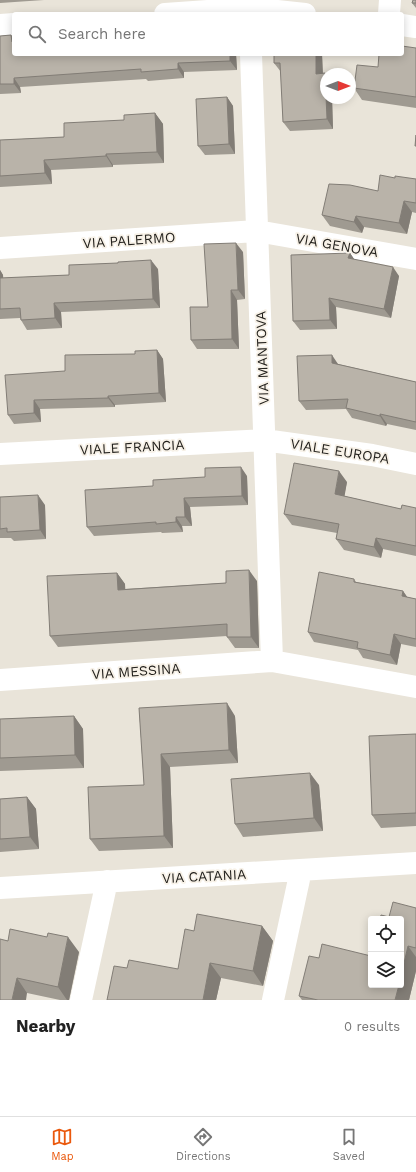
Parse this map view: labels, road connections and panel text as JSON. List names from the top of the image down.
{
  "streets": {
    "street": [
      "VIA PALERMO",
      "VIA GENOVA",
      "VIA MANTOVA",
      "VIALE FRANCIA",
      "VIALE EUROPA",
      "VIA MESSINA",
      "VIA CATANIA"
    ]
  },
  "crossings": [
    ["VIA PALERMO", "VIA GENOVA"],
    ["VIA PALERMO", "VIA MANTOVA"],
    ["VIA GENOVA", "VIA MANTOVA"],
    ["VIA MANTOVA", "VIALE FRANCIA"],
    ["VIA MANTOVA", "VIALE EUROPA"],
    ["VIA MANTOVA", "VIA MESSINA"],
    ["VIALE FRANCIA", "VIALE EUROPA"]
  ],
  "north": "right",
  "page": {
    "search": "Search here",
    "heading": ["Nearby", "0 results"],
    "nav": ["Map", "Directions", "Saved"]
  }
}
